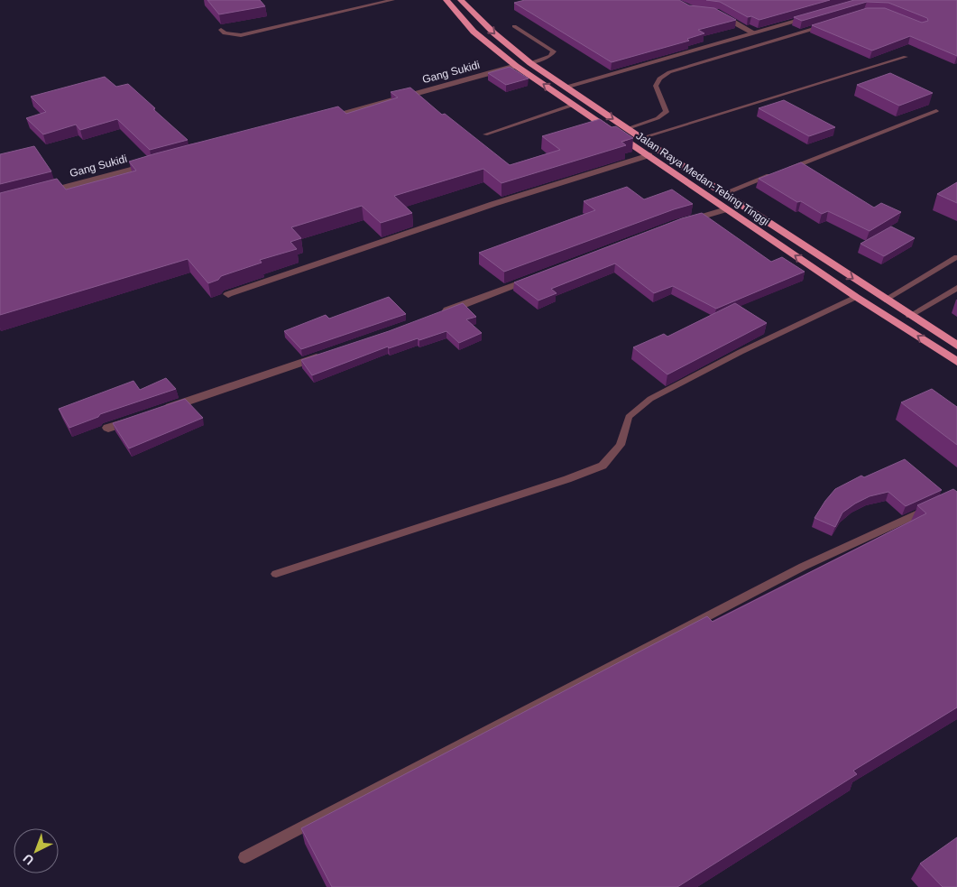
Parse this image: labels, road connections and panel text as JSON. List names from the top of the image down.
{
  "streets": {
    "highway": ["Jalan Raya Medan-Tebing Tinggi"],
    "street": ["Gang Sukidi"]
  },
  "crossings": [
    ["Gang Sukidi", "Jalan Raya Medan-Tebing Tinggi"]
  ],
  "north": "bottom left"
}
